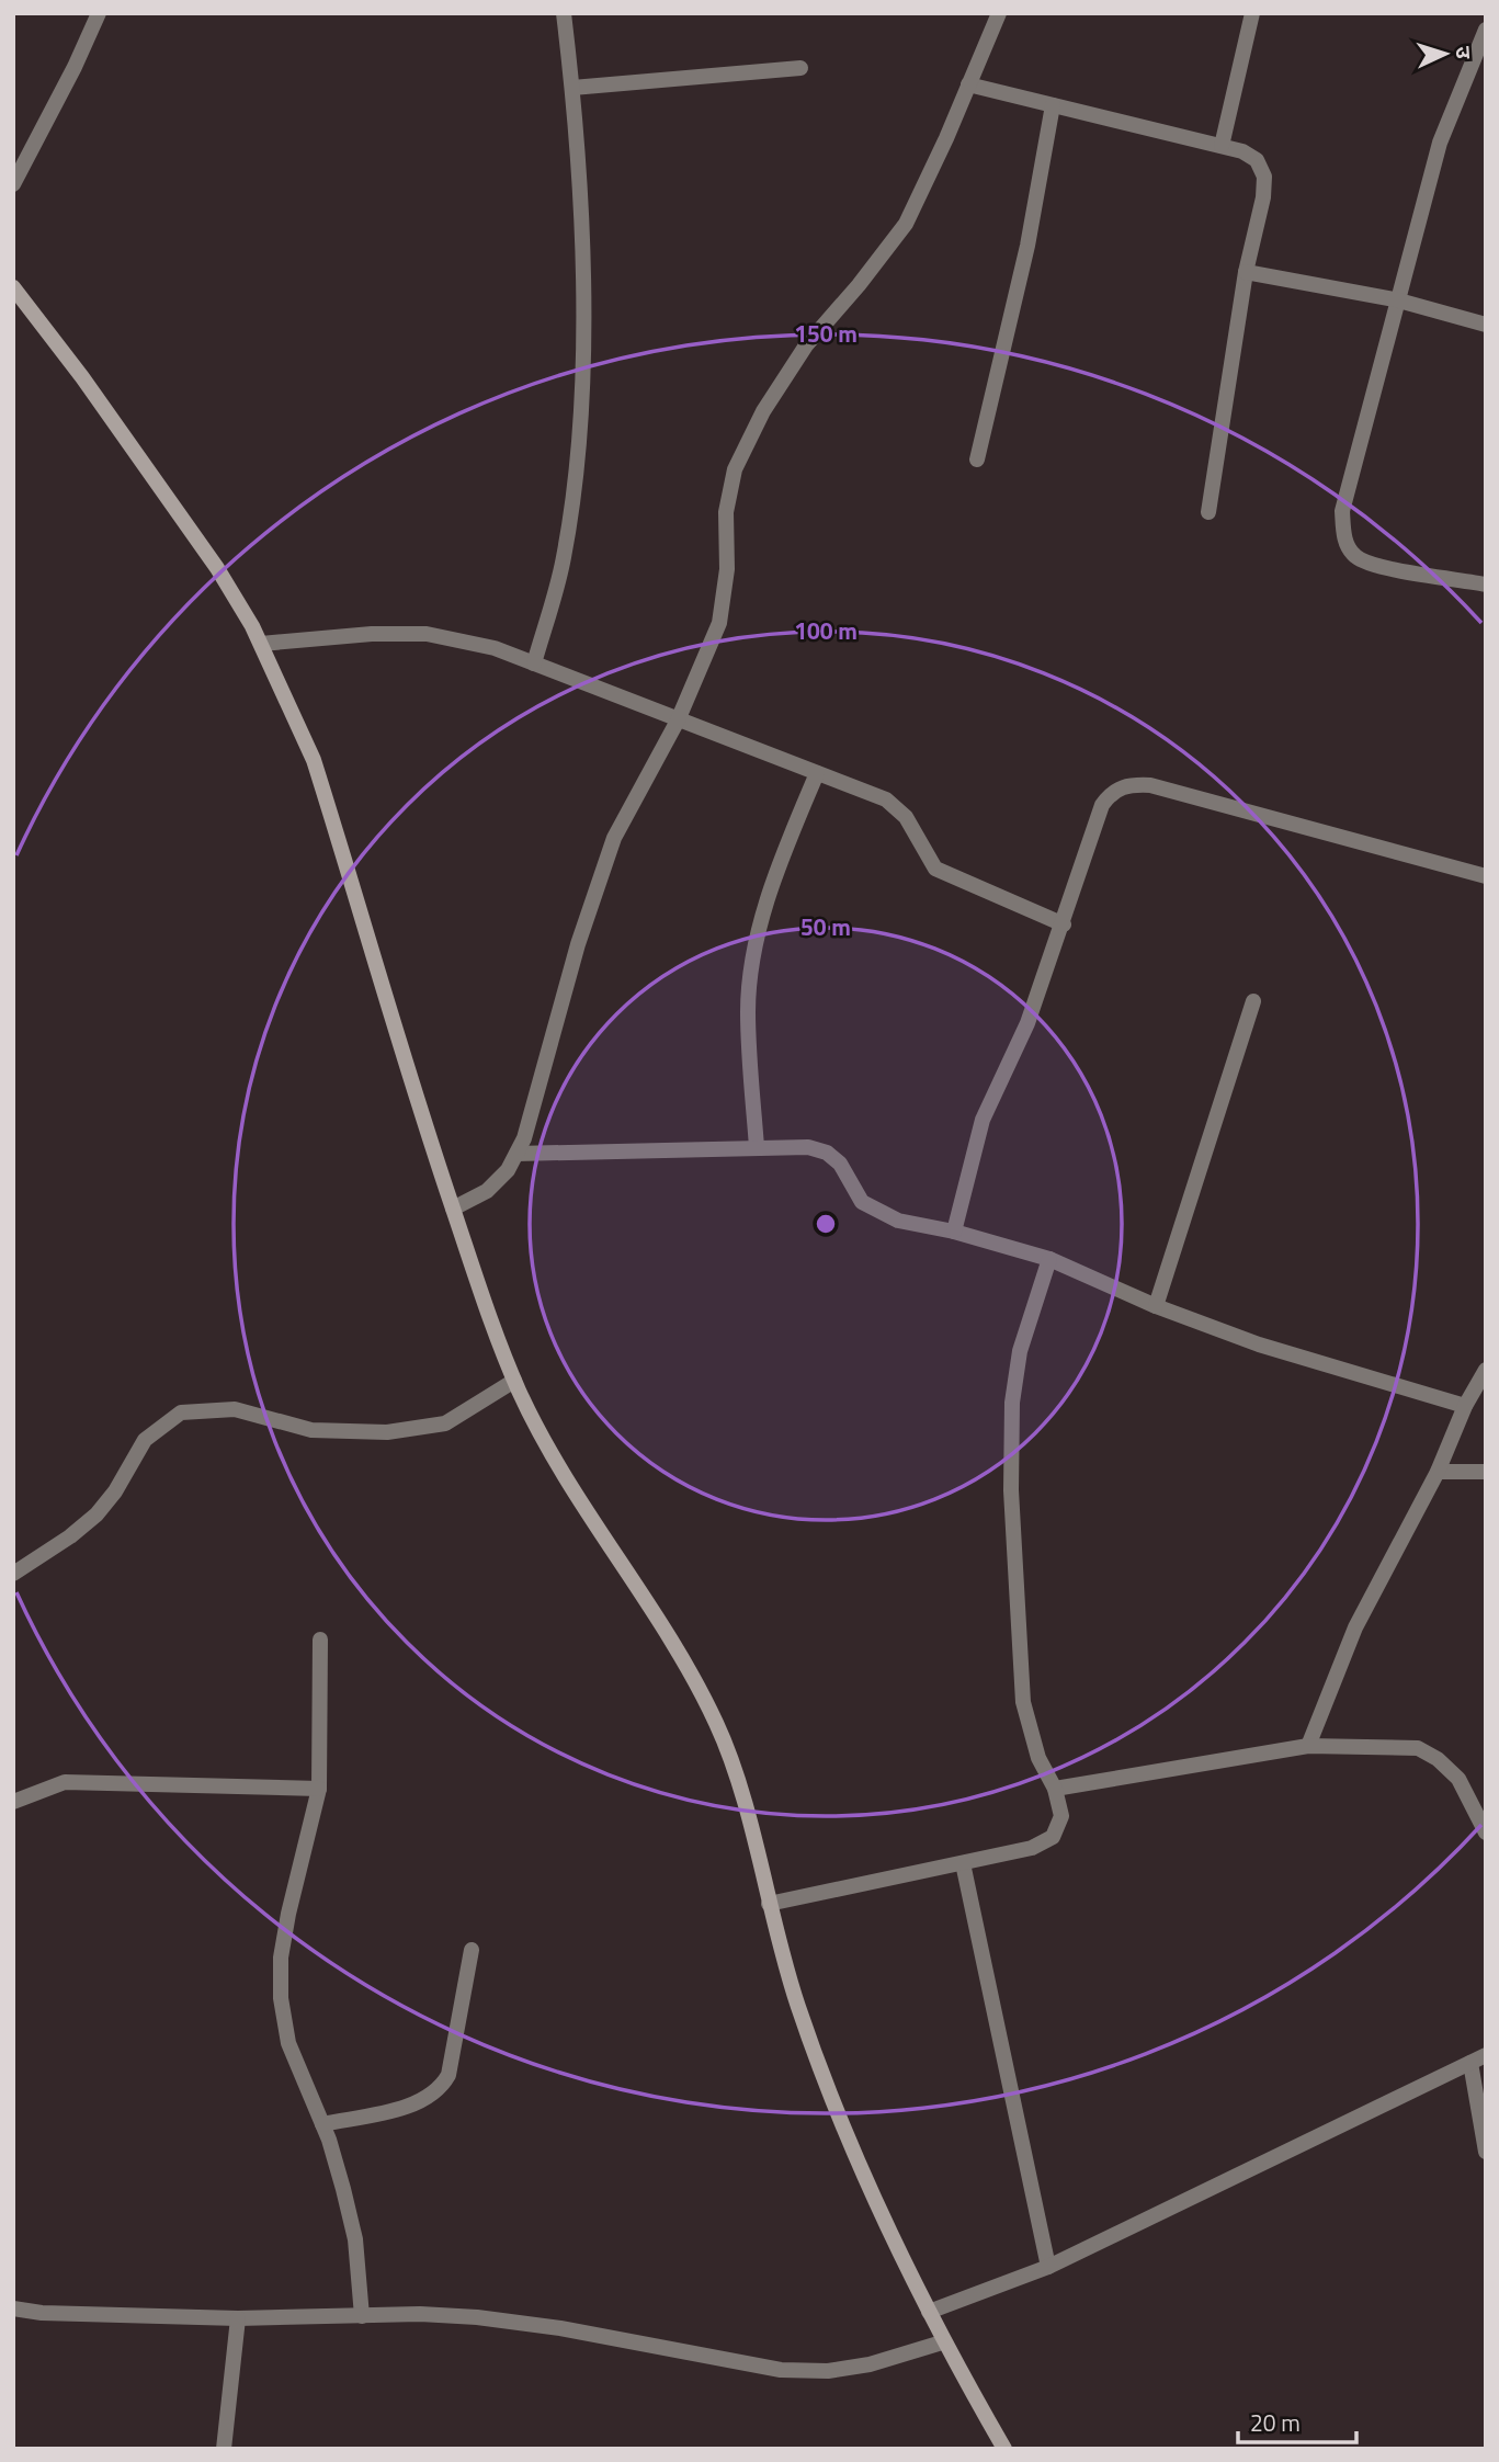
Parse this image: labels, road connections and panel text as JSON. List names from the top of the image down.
{
  "scale_bar": "20 m",
  "north": "right",
  "rings": ["150 m", "100 m", "50 m"]
}
